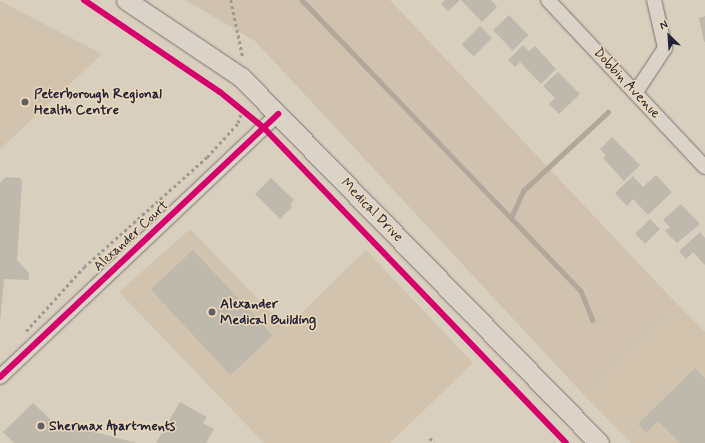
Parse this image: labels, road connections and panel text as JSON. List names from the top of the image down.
{
  "streets": {
    "main road": ["Medical Drive"],
    "street": ["Dobbin Avenue", "Alexander Court"]
  },
  "crossings": [
    ["Medical Drive", "Alexander Court"]
  ],
  "places": ["Peterborough Regional Health Centre", "Alexander Medical Building", "Shermax Apartments"],
  "north": "top left"
}
